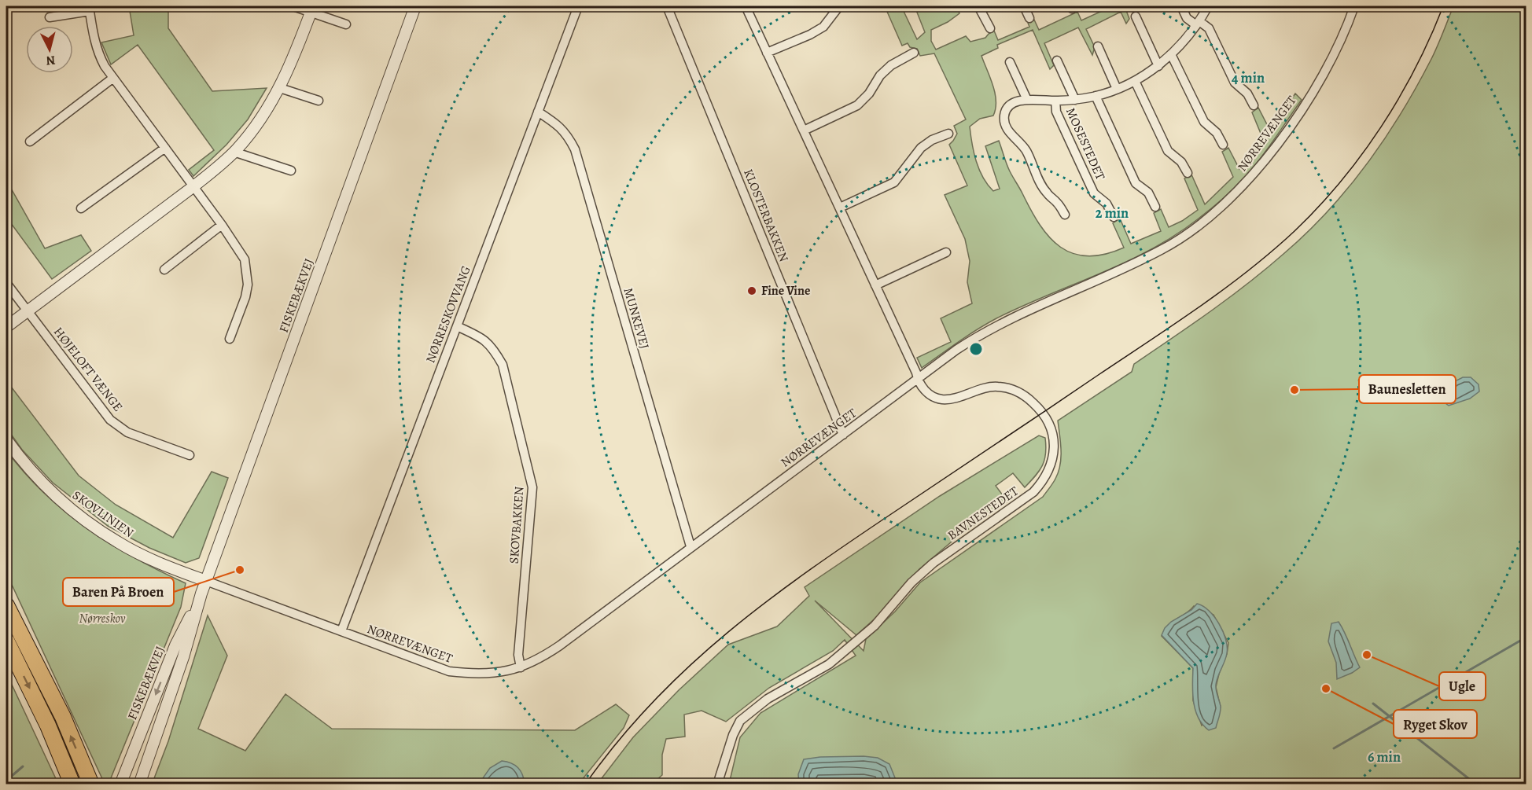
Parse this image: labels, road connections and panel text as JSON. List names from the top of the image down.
{
  "streets": {
    "street": [
      "NØRREVÆNGET",
      "MOSESTEDET",
      "KLOSTERBAKKEN",
      "FISKEBÆKVEJ",
      "NØRRESKOVVANG",
      "MUNKEVEJ",
      "HØJELOFT VÆNGE",
      "BAVNESTEDET",
      "SKOVLINIEN",
      "SKOVBAKKEN"
    ]
  },
  "crossings": [
    ["NØRREVÆNGET", "KLOSTERBAKKEN"],
    ["NØRREVÆNGET", "FISKEBÆKVEJ"],
    ["NØRREVÆNGET", "NØRRESKOVVANG"],
    ["NØRREVÆNGET", "MUNKEVEJ"],
    ["NØRREVÆNGET", "BAVNESTEDET"],
    ["NØRREVÆNGET", "SKOVLINIEN"],
    ["NØRREVÆNGET", "SKOVBAKKEN"],
    ["FISKEBÆKVEJ", "SKOVLINIEN"],
    ["NØRRESKOVVANG", "MUNKEVEJ"],
    ["NØRRESKOVVANG", "SKOVBAKKEN"]
  ],
  "parks": ["Nørreskov"],
  "places": [
    "Fine Vine",
    "Baunesletten",
    "Baren På Broen",
    "Ugle",
    "Ryget Skov"
  ],
  "north": "bottom",
  "rings": ["4 min", "2 min", "6 min"]
}
